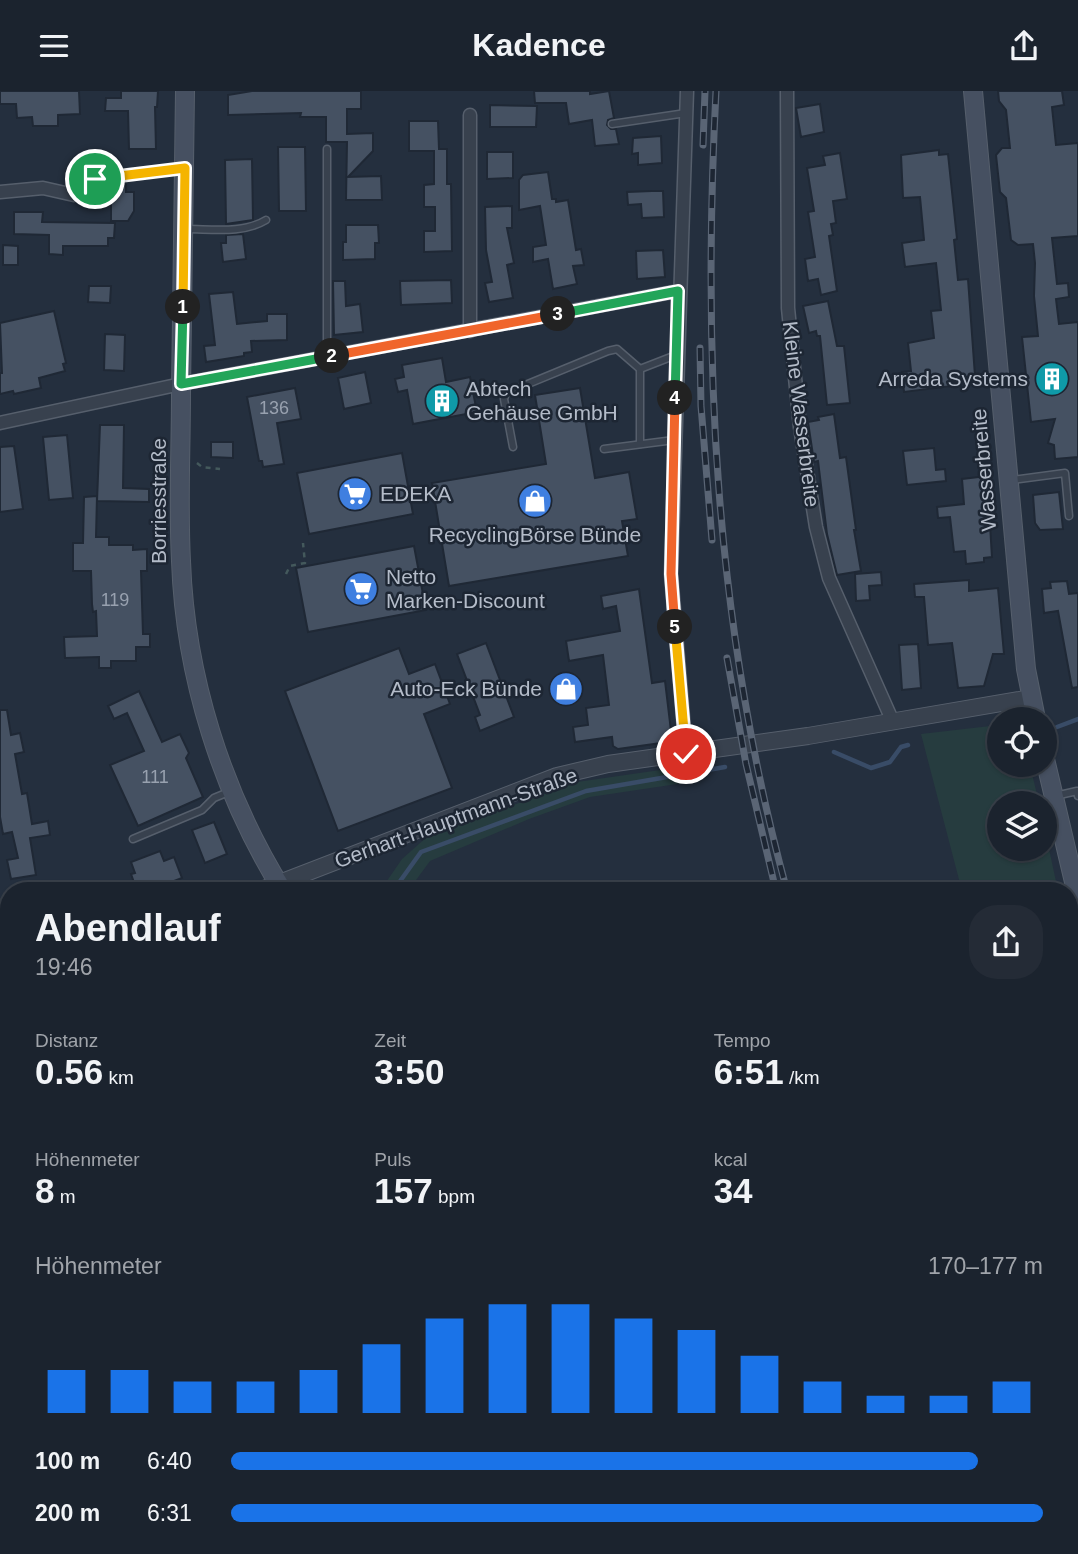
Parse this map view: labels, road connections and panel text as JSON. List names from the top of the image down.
{
  "streets": {
    "main road": ["Wasserbreite", "Borriesstraße"],
    "street": ["Kleine Wasserbreite", "Gerhart-Hauptmann-Straße"]
  },
  "crossings": [
    ["Kleine Wasserbreite", "Gerhart-Hauptmann-Straße"],
    ["Wasserbreite", "Gerhart-Hauptmann-Straße"]
  ],
  "places": {
    "building": ["Arreda Systems", "Abtech Gehäuse GmbH"],
    "supermarket": ["EDEKA", "Netto Marken-Discount"],
    "shop": ["RecyclingBörse Bünde", "Auto-Eck Bünde"]
  },
  "house_numbers": ["136", "119", "111"],
  "page": {
    "header": "Kadence",
    "pins": [
      "1",
      "3",
      "2",
      "4",
      "5"
    ],
    "heading": ["Abendlauf", "19:46"],
    "stats": [
      ["Distanz", "0.56 km"],
      ["Zeit", "3:50"],
      ["Tempo", "6:51 /km"],
      ["Höhenmeter", "8 m"],
      ["Puls", "157 bpm"],
      ["kcal", "34"]
    ],
    "chart": ["Höhenmeter", "170–177 m"],
    "list": [
      {
        "name": "100 m",
        "note": "6:40"
      },
      {
        "name": "200 m",
        "note": "6:31"
      }
    ]
  }
}
